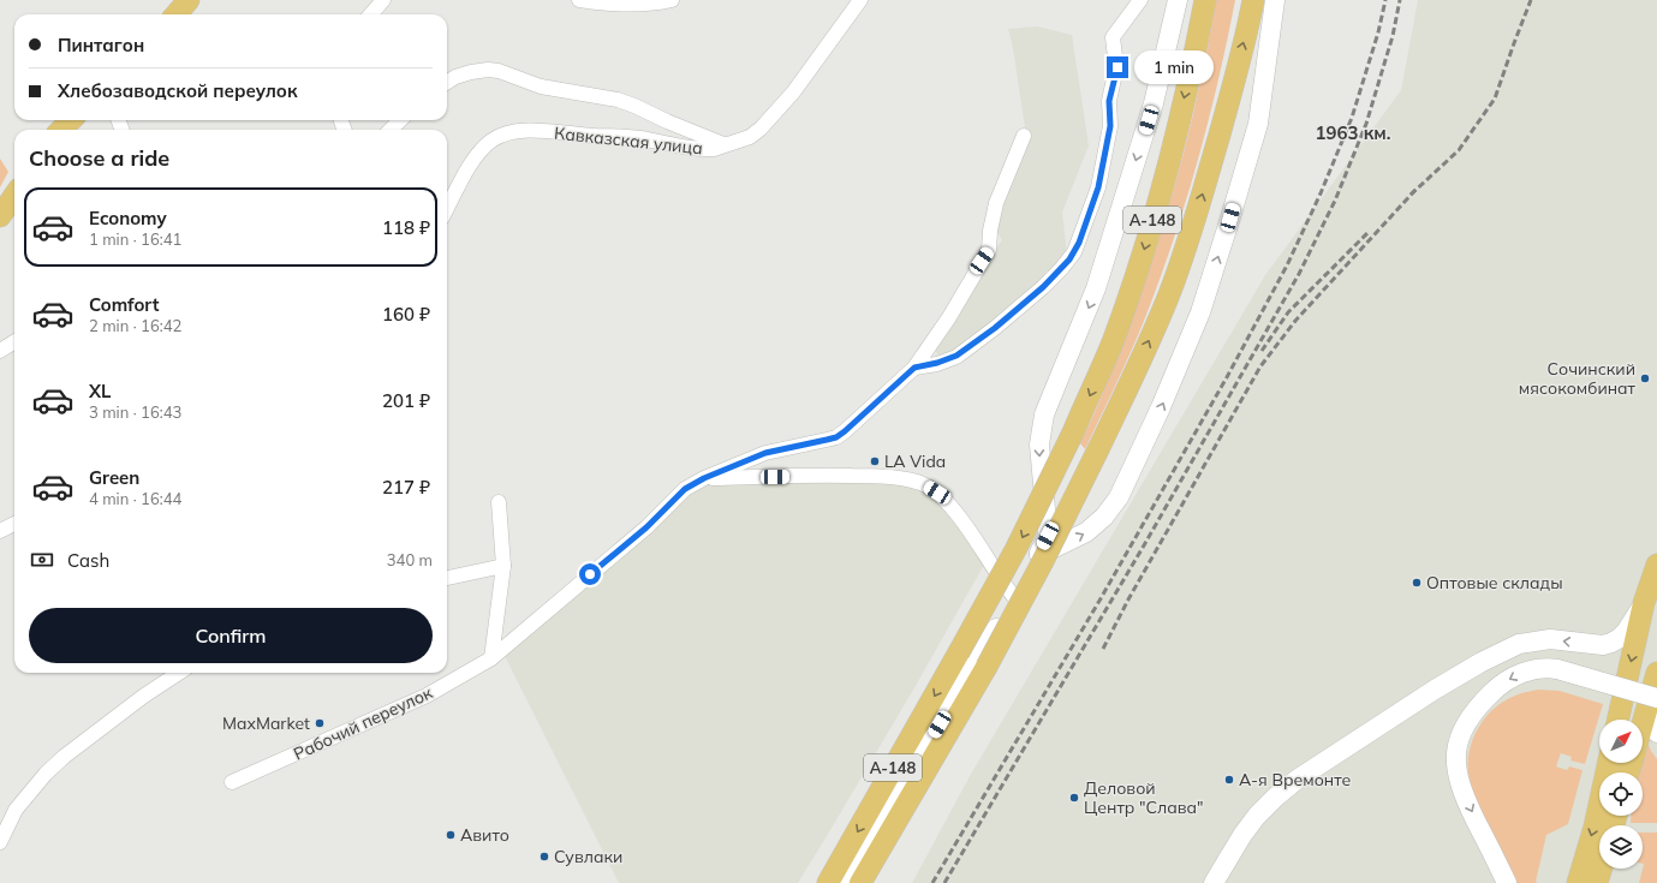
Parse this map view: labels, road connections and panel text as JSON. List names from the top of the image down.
{
  "streets": {
    "main road": ["А-148"],
    "street": ["Кавказская улица", "Рабочий переулок"]
  },
  "districts": ["1963 км."],
  "places": [
    "Сочинский мясокомбинат",
    "LA Vida",
    "Оптовые склады",
    "MaxMarket",
    "А-я Времонте",
    "Деловой Центр \"Слава\"",
    "Авито",
    "Сувлаки"
  ],
  "north": "top right",
  "page": {
    "banner": ["Пинтагон", "Хлебозаводской переулок"],
    "bubble": "1 min",
    "heading": "Choose a ride",
    "list": [
      {
        "name": "Economy",
        "note": "1 min · 16:41",
        "value": "118 ₽"
      },
      {
        "name": "Comfort",
        "note": "2 min · 16:42",
        "value": "160 ₽"
      },
      {
        "name": "XL",
        "note": "3 min · 16:43",
        "value": "201 ₽"
      },
      {
        "name": "Green",
        "note": "4 min · 16:44",
        "value": "217 ₽"
      }
    ],
    "pay": ["Cash", "340 m"],
    "buttons": "Confirm"
  }
}
